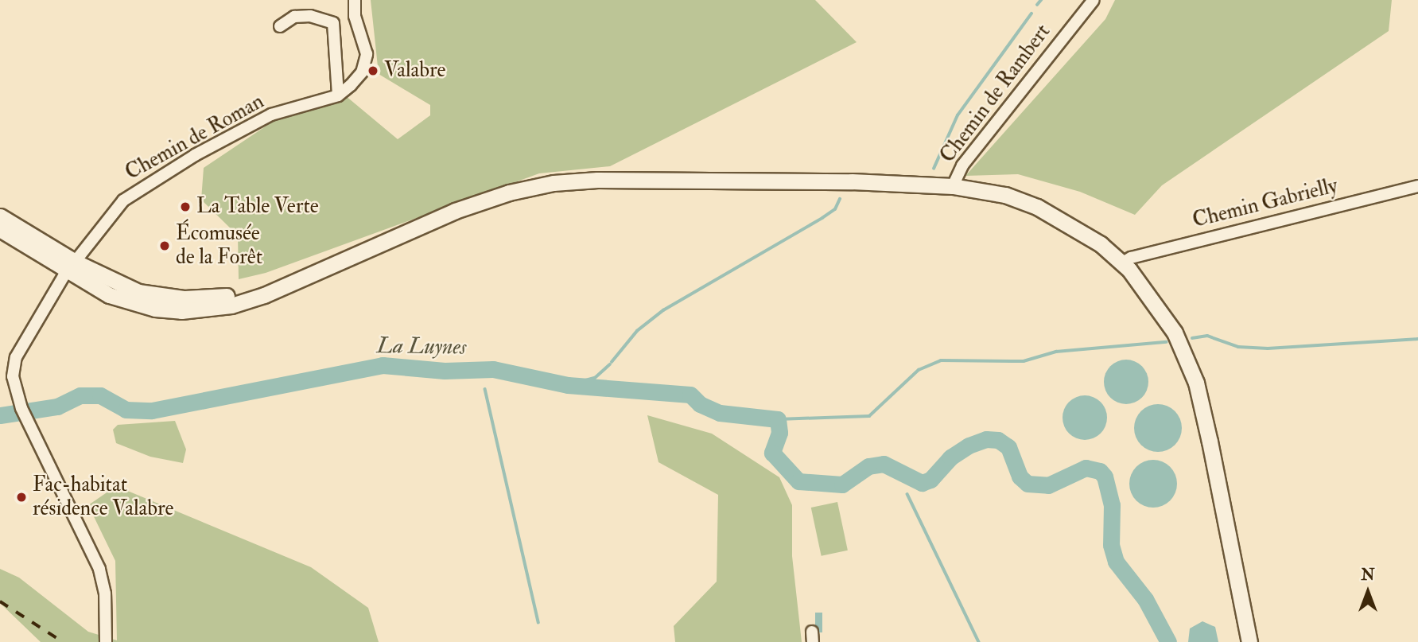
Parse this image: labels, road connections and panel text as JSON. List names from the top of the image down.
{
  "streets": {
    "street": ["Chemin de Rambert", "Chemin de Roman", "Chemin Gabrielly"]
  },
  "water": ["La Luynes"],
  "places": [
    "Valabre",
    "La Table Verte",
    "Écomusée de la Forêt",
    "Fac-habitat résidence Valabre"
  ],
  "north": "top"
}
